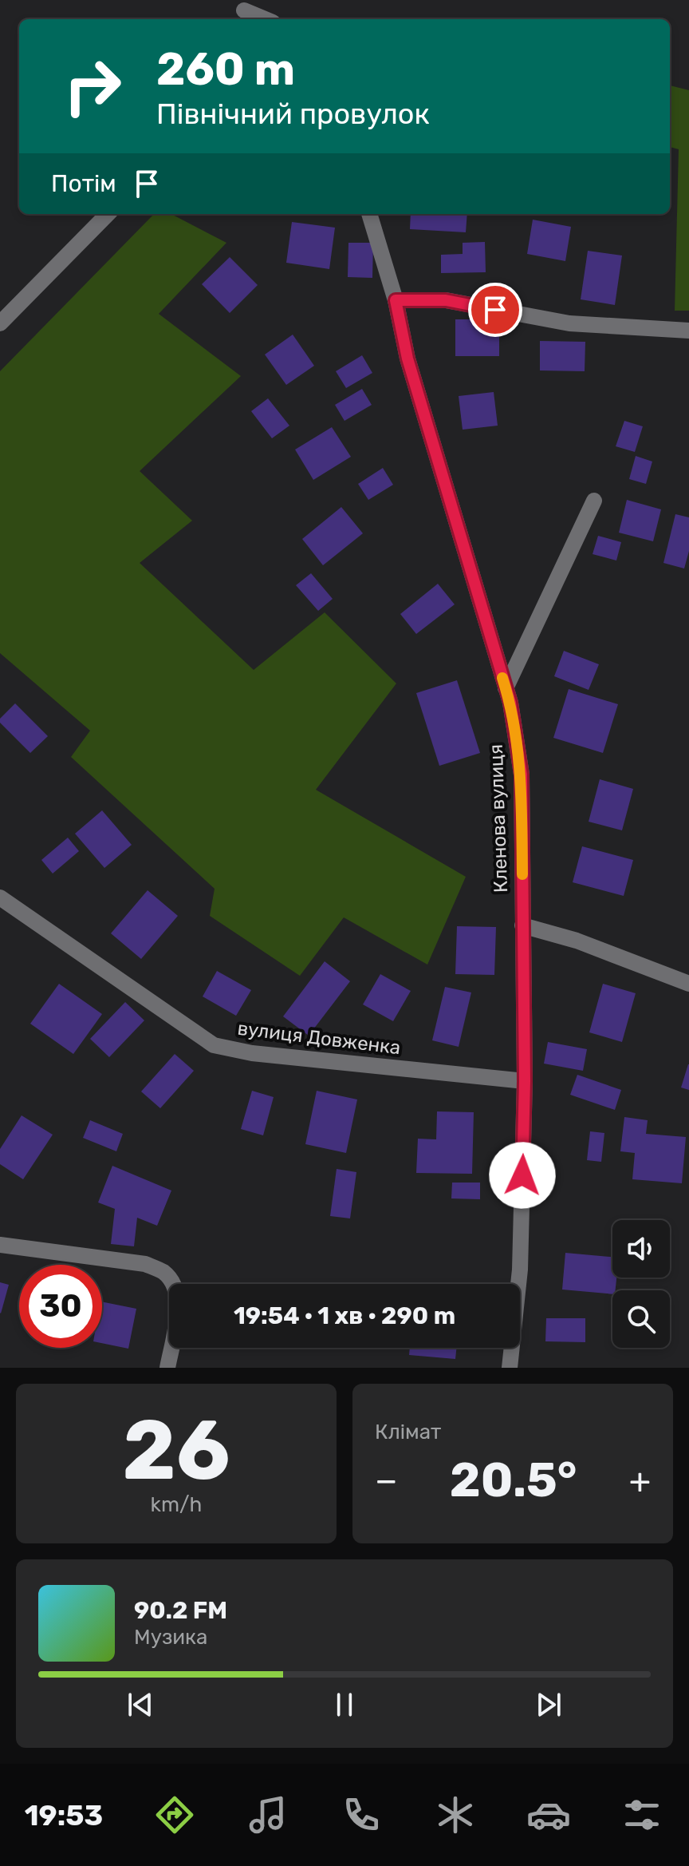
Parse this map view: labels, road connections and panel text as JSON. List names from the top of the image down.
{
  "streets": {
    "street": ["Кленова вулиця", "вулиця Довженка"]
  },
  "crossings": [
    ["Кленова вулиця", "вулиця Довженка"]
  ],
  "page": {
    "turn": ["260 m", "Північний провулок"],
    "then": "Потім",
    "limit": "30",
    "trip": "19:54 · 1 хв · 290 m",
    "tile": [
      ["26", "km/h"],
      "Клімат"
    ],
    "heat": ["−", "20.5°", "+"],
    "song": ["90.2 FM", "Музика"],
    "tabs": "19:53"
  }
}
